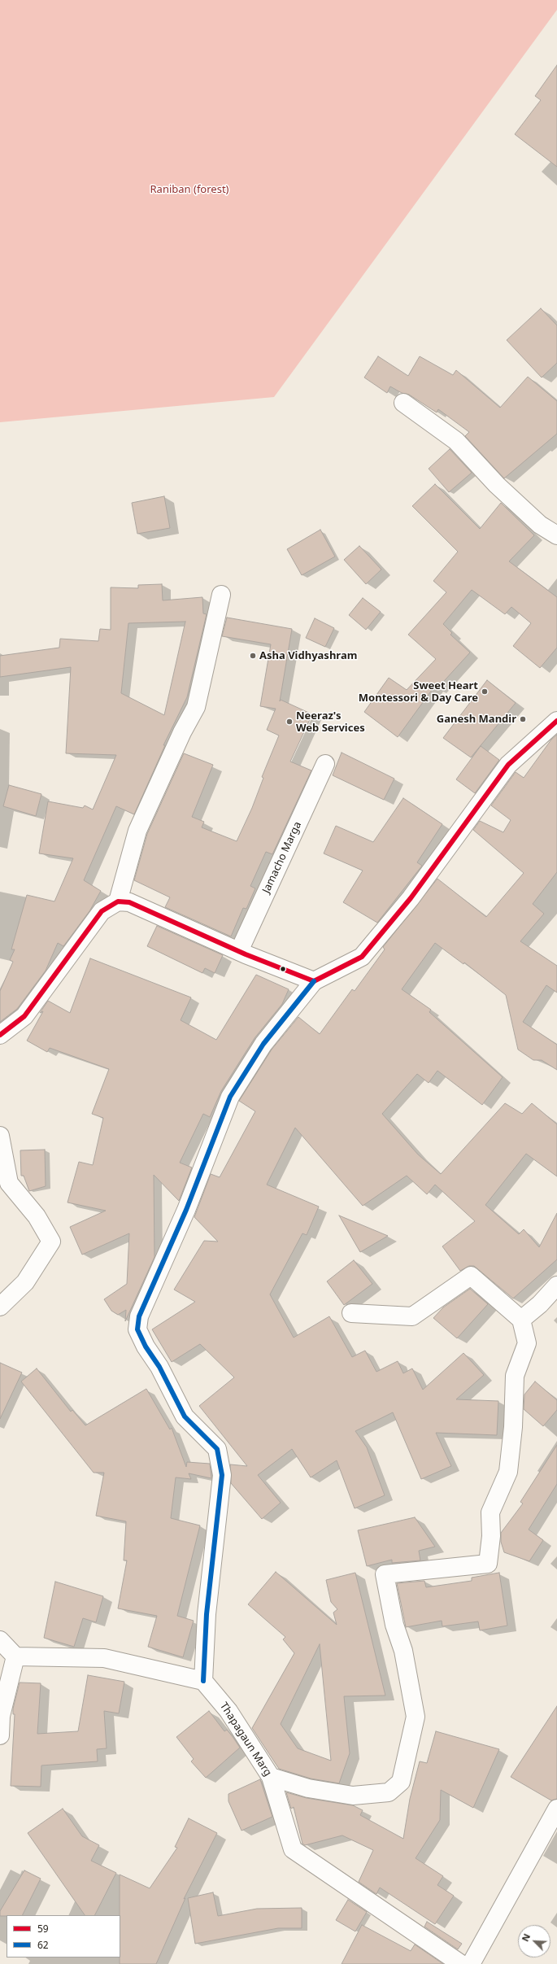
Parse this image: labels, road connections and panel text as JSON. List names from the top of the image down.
{
  "streets": {
    "street": ["Jamacho Marga", "Thapagaun Marg"]
  },
  "parks": ["Raniban (forest)"],
  "places": [
    "Asha Vidhyashram",
    "Sweet Heart Montessori & Day Care",
    "Ganesh Mandir",
    "Neeraz's Web Services"
  ],
  "lines": ["transit line 59", "transit line 62"],
  "legend": ["59", "62"],
  "north": "top left"
}
